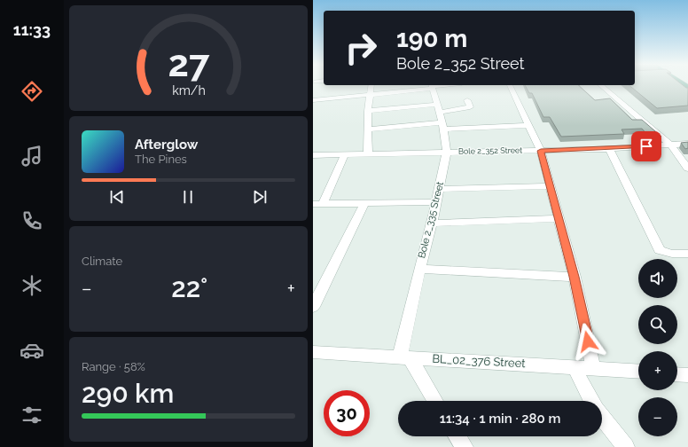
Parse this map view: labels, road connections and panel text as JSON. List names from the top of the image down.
{
  "streets": {
    "street": ["Bole 2_352 Street", "Bole 2_335 Street", "BL_02_376 Street"]
  },
  "crossings": [
    ["Bole 2_352 Street", "Bole 2_335 Street"],
    ["Bole 2_335 Street", "BL_02_376 Street"]
  ],
  "page": {
    "tabs": "11:33",
    "turn": ["190 m", "Bole 2_352 Street"],
    "song": ["Afterglow", "The Pines"],
    "tile": [
      "Climate",
      ["Range · 58%", "290 km"]
    ],
    "map_buttons": ["+", "−"],
    "heat": ["−", "22°", "+"],
    "limit": "30",
    "trip": "11:34 · 1 min · 280 m",
    "gauge": ["27", "km/h"]
  }
}
